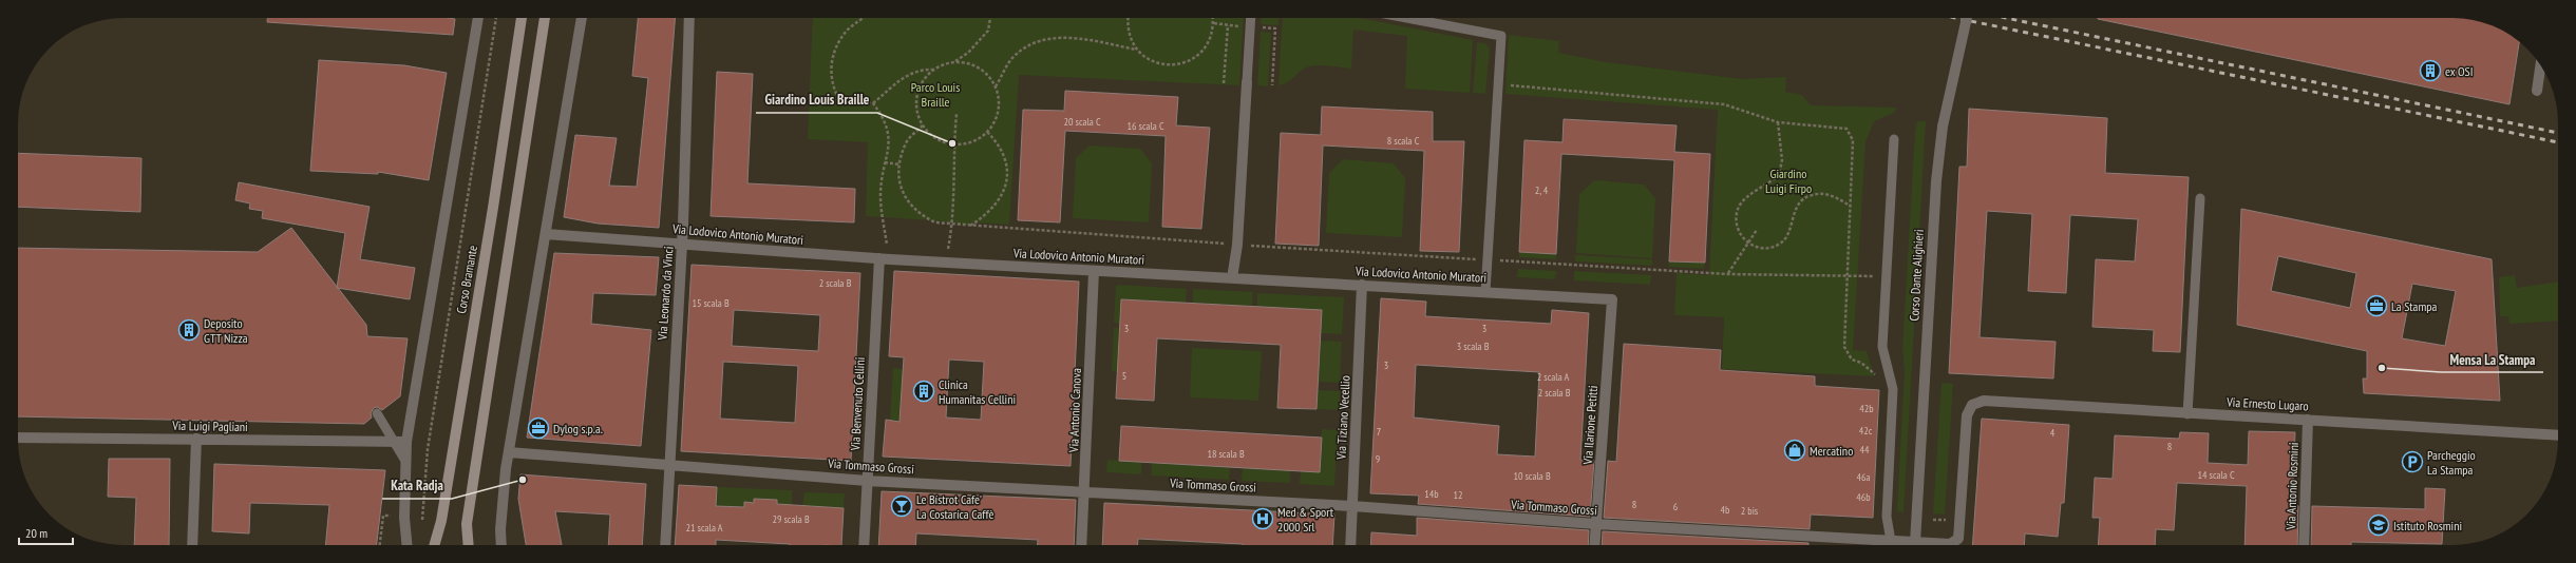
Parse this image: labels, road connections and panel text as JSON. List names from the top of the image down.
{
  "streets": {
    "main road": ["Corso Bramante"],
    "street": [
      "Via Lodovico Antonio Muratori",
      "Corso Dante Alighieri",
      "Via Leonardo da Vinci",
      "Via Benvenuto Cellini",
      "Via Ernesto Lugaro",
      "Via Antonio Canova",
      "Via Tiziano Vecellio",
      "Via Ilarione Petitti",
      "Via Luigi Pagliani",
      "Via Tommaso Grossi",
      "Via Antonio Rosmini"
    ]
  },
  "crossings": [
    ["Via Lodovico Antonio Muratori", "Via Leonardo da Vinci"],
    ["Via Lodovico Antonio Muratori", "Via Benvenuto Cellini"],
    ["Via Lodovico Antonio Muratori", "Via Antonio Canova"],
    ["Via Lodovico Antonio Muratori", "Via Tiziano Vecellio"],
    ["Via Lodovico Antonio Muratori", "Via Ilarione Petitti"],
    ["Via Leonardo da Vinci", "Via Tommaso Grossi"],
    ["Via Benvenuto Cellini", "Via Tommaso Grossi"],
    ["Via Ernesto Lugaro", "Via Antonio Rosmini"],
    ["Via Antonio Canova", "Via Tommaso Grossi"],
    ["Via Tiziano Vecellio", "Via Tommaso Grossi"],
    ["Via Ilarione Petitti", "Via Tommaso Grossi"]
  ],
  "parks": ["Parco Louis Braille", "Giardino Luigi Firpo"],
  "places": {
    "building": ["ex OSI", "Deposito GTT Nizza", "Clinica Humanitas Cellini"],
    "other": ["Giardino Louis Braille", "Mensa La Stampa", "Kata Radja"],
    "office": ["La Stampa", "Dylog s.p.a."],
    "shop": ["Mercatino"],
    "parking": ["Parcheggio La Stampa"],
    "bar": ["Le Bístrot Cafe' La Costaríca Caffè"],
    "hospital": ["Med & Sport 2000 Srl"],
    "school or university": ["Istituto Rosmini"]
  },
  "house_numbers": [
    "20 scala C",
    "16 scala C",
    "8 scala C",
    "2, 4",
    "2 scala B",
    "15 scala B",
    "3",
    "3",
    "3 scala B",
    "3",
    "5",
    "2 scala A",
    "2 scala B",
    "42b",
    "42c",
    "7",
    "4",
    "8",
    "44",
    "18 scala B",
    "9",
    "14 scala C",
    "10 scala B",
    "46a",
    "14b",
    "12",
    "46b",
    "8",
    "6",
    "4b",
    "2 bis",
    "29 scala B",
    "21 scala A"
  ],
  "scale_bar": "20 m"
}
